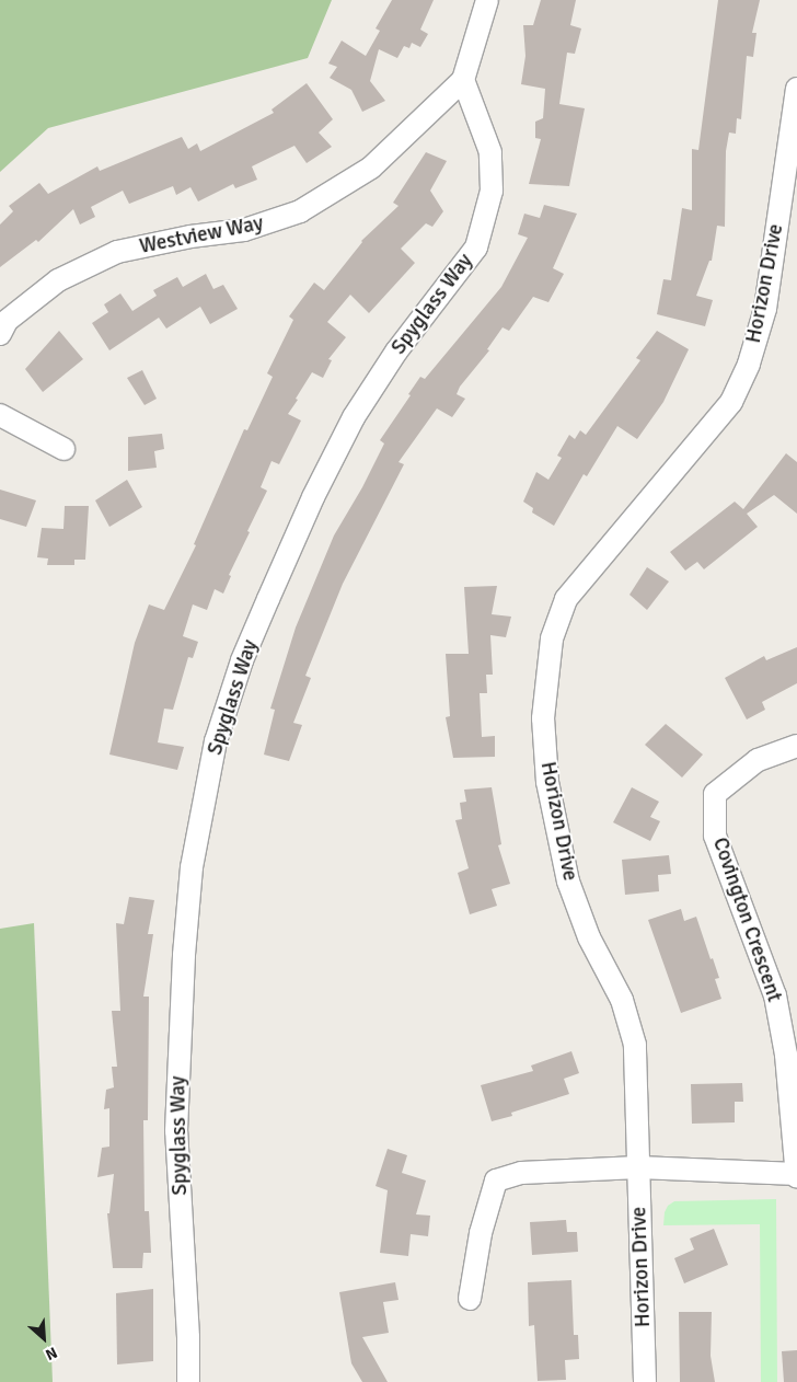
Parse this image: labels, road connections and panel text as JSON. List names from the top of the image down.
{
  "streets": {
    "street": [
      "Westview Way",
      "Horizon Drive",
      "Spyglass Way",
      "Covington Crescent"
    ]
  },
  "crossings": [
    ["Westview Way", "Spyglass Way"],
    ["Horizon Drive", "Covington Crescent"]
  ],
  "north": "bottom right"
}
